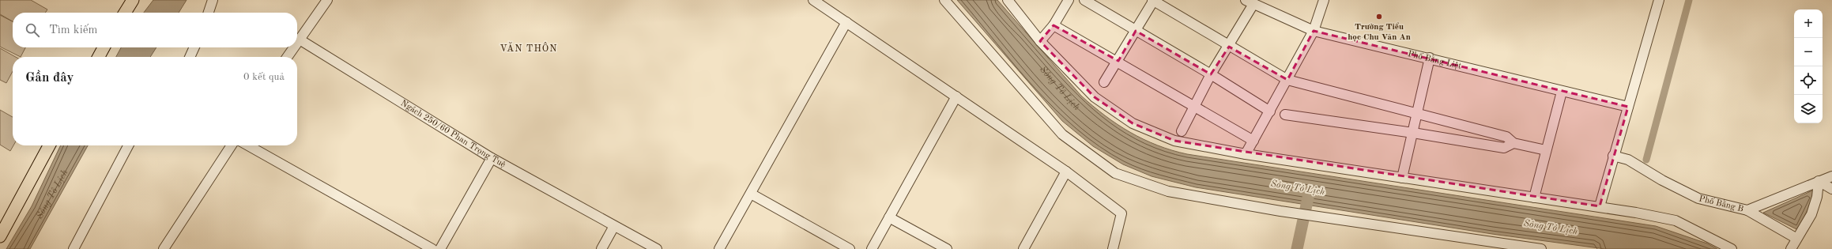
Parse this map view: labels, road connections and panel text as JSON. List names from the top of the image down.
{
  "streets": {
    "street": ["Phố Bằng Liệt", "Ngách 250/60 Phan Trọng Tuệ", "Phố Bằng B"]
  },
  "districts": ["VĂN THÔN"],
  "water": ["Sông Tô Lịch"],
  "places": ["Trường Tiểu học Chu Văn An"],
  "page": {
    "map_buttons": ["+", "−"],
    "search": "Tìm kiếm",
    "heading": ["Gần đây", "0 kết quả"]
  }
}
